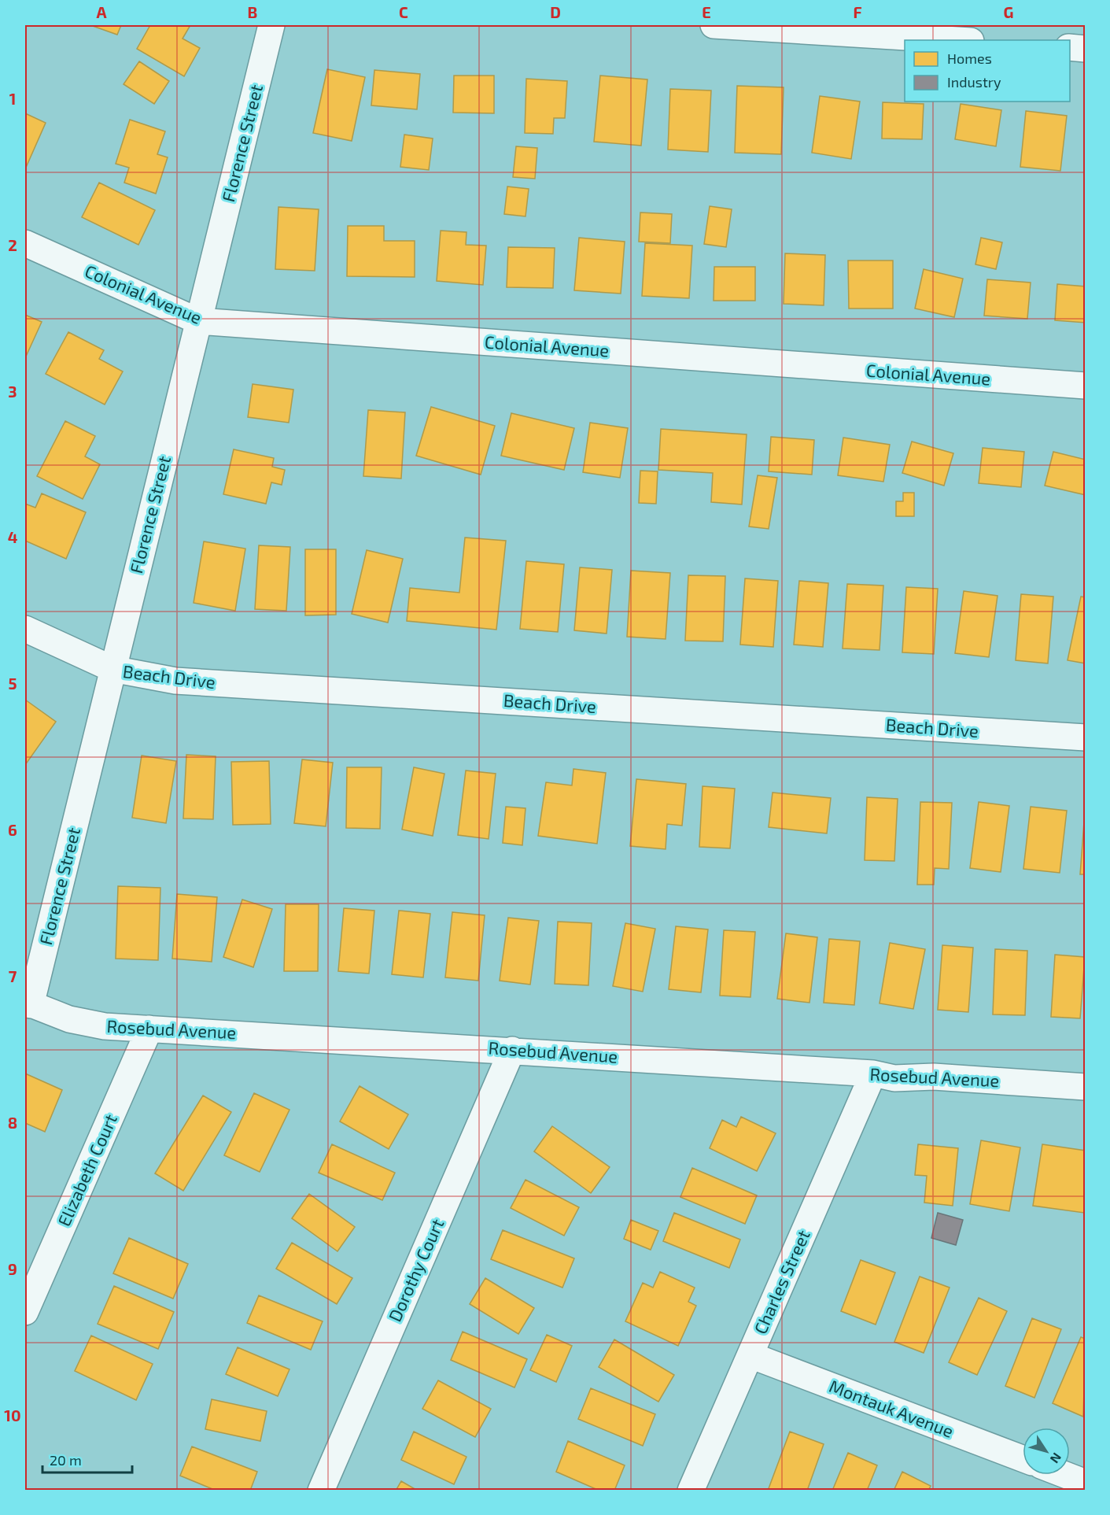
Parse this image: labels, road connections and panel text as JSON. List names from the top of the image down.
{
  "streets": {
    "street": [
      "Florence Street",
      "Colonial Avenue",
      "Beach Drive",
      "Rosebud Avenue",
      "Elizabeth Court",
      "Dorothy Court",
      "Charles Street",
      "Montauk Avenue"
    ]
  },
  "crossings": [
    ["Florence Street", "Colonial Avenue"],
    ["Florence Street", "Beach Drive"],
    ["Florence Street", "Rosebud Avenue"],
    ["Rosebud Avenue", "Elizabeth Court"],
    ["Rosebud Avenue", "Dorothy Court"],
    ["Rosebud Avenue", "Charles Street"],
    ["Charles Street", "Montauk Avenue"]
  ],
  "legend": ["Homes", "Industry"],
  "scale_bar": "20 m",
  "north": "bottom right",
  "grid": {
    "columns": [
      "A",
      "B",
      "C",
      "D",
      "E",
      "F",
      "G"
    ],
    "rows": [
      "1",
      "2",
      "3",
      "4",
      "5",
      "6",
      "7",
      "8",
      "9",
      "10"
    ]
  }
}
